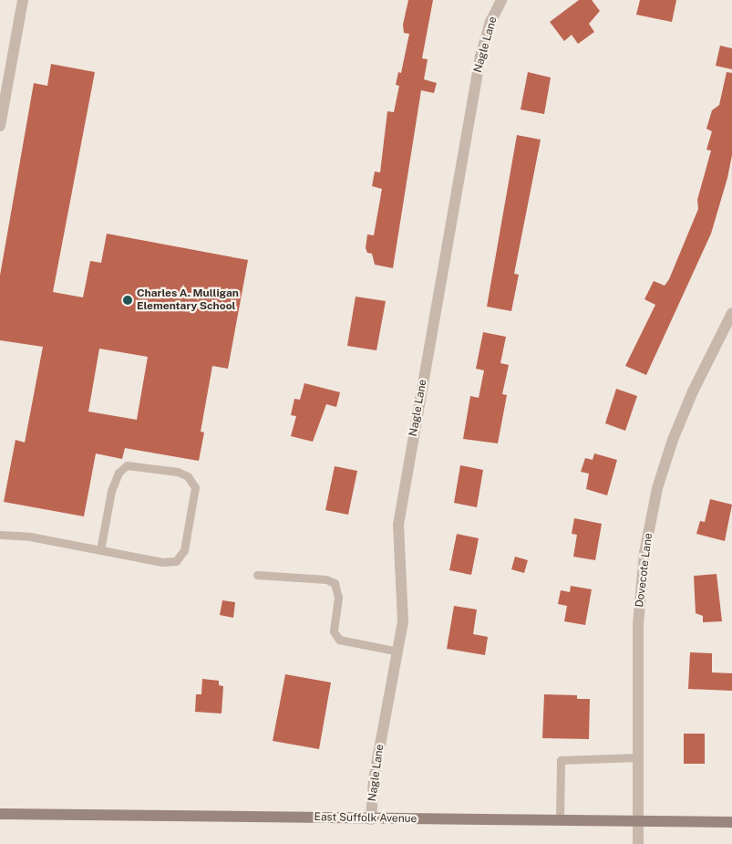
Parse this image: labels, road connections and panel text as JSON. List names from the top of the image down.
{
  "streets": {
    "main road": ["East Suffolk Avenue"],
    "street": ["Nagle Lane", "Dovecote Lane"]
  },
  "crossings": [
    ["Nagle Lane", "East Suffolk Avenue"],
    ["Dovecote Lane", "East Suffolk Avenue"]
  ],
  "places": ["Charles A. Mulligan Elementary School"]
}
